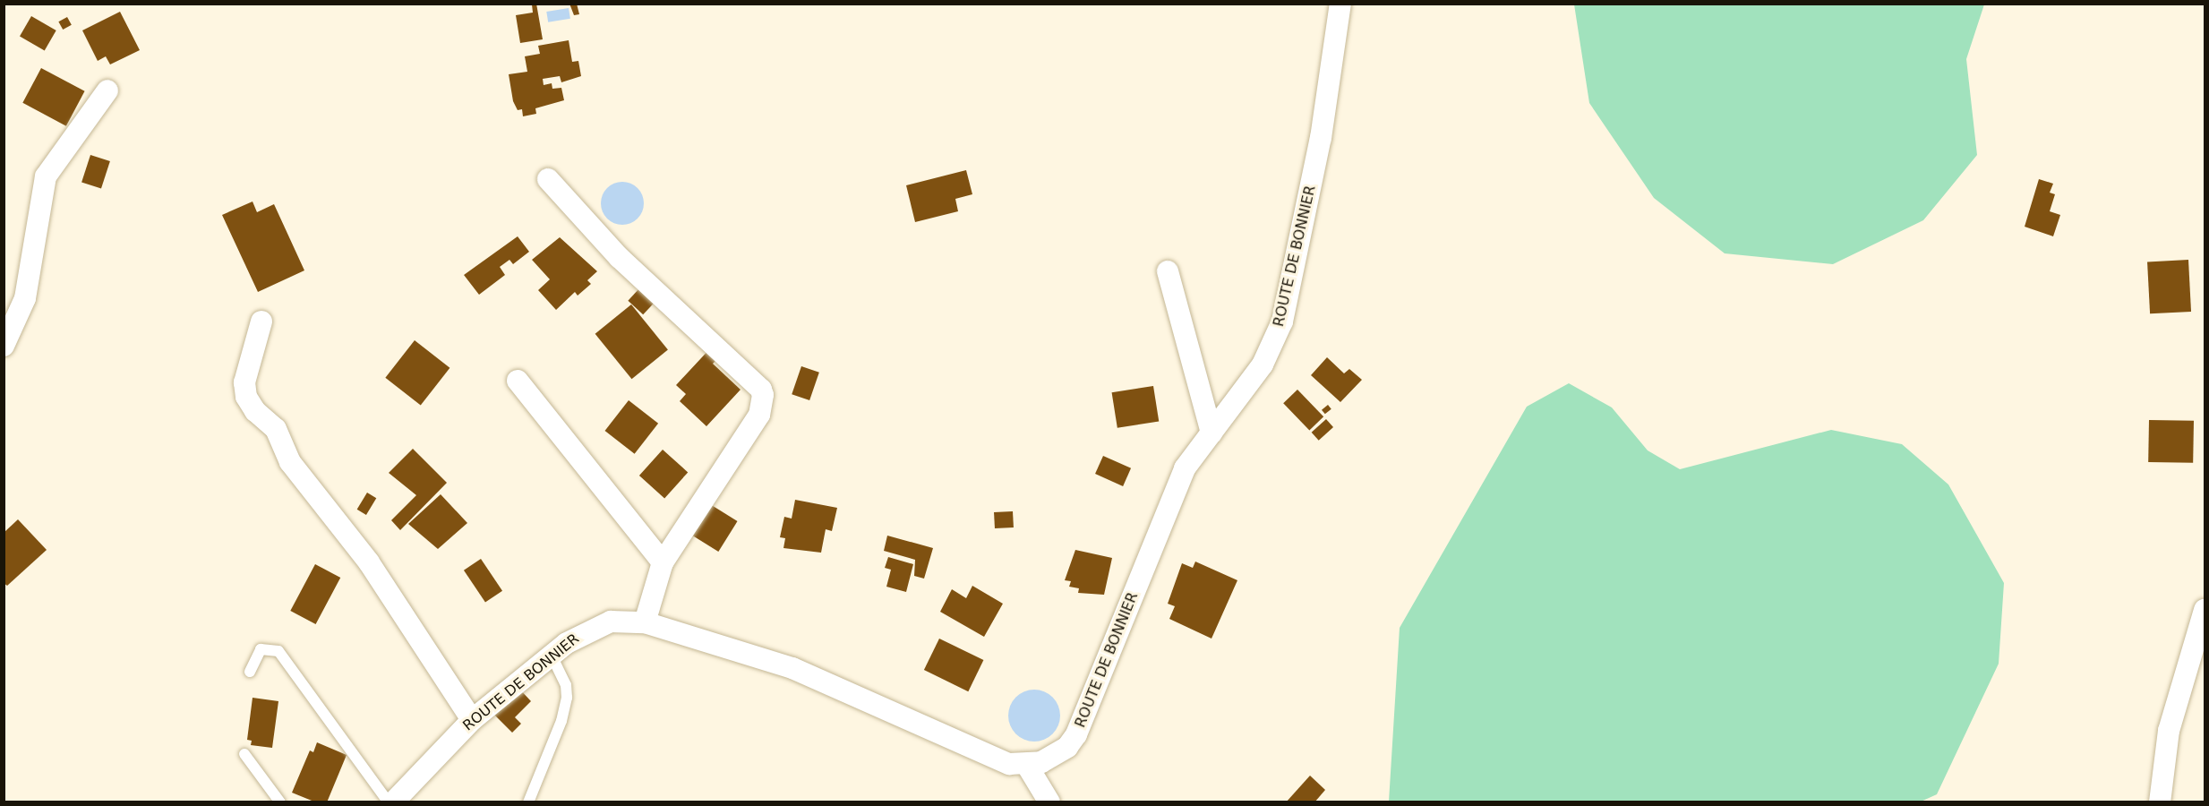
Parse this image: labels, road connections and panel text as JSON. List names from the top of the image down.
{
  "streets": {
    "street": ["ROUTE DE BONNIER"]
  }
}
